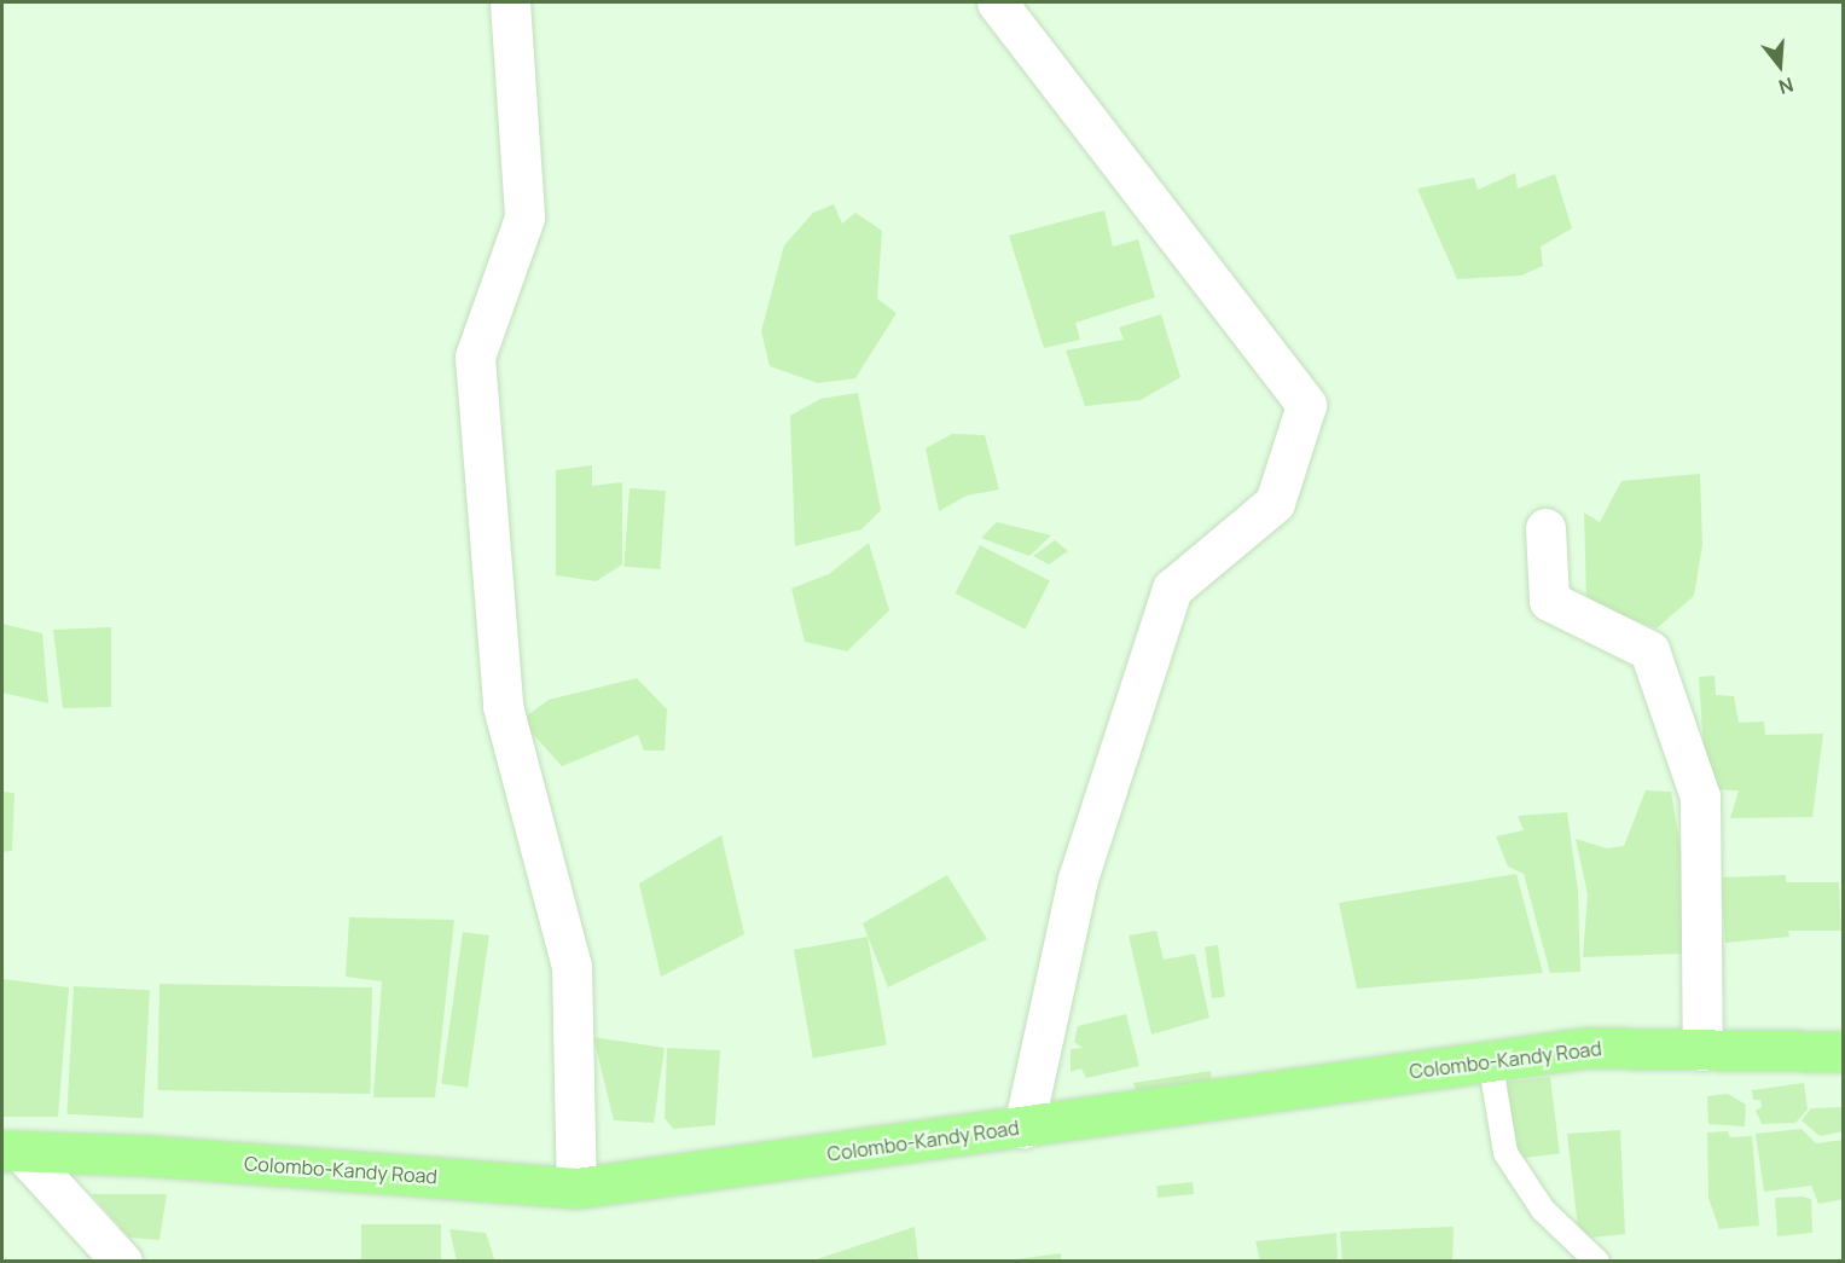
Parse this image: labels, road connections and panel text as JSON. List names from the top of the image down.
{
  "streets": {
    "highway": ["Colombo-Kandy Road"]
  },
  "north": "bottom"
}
